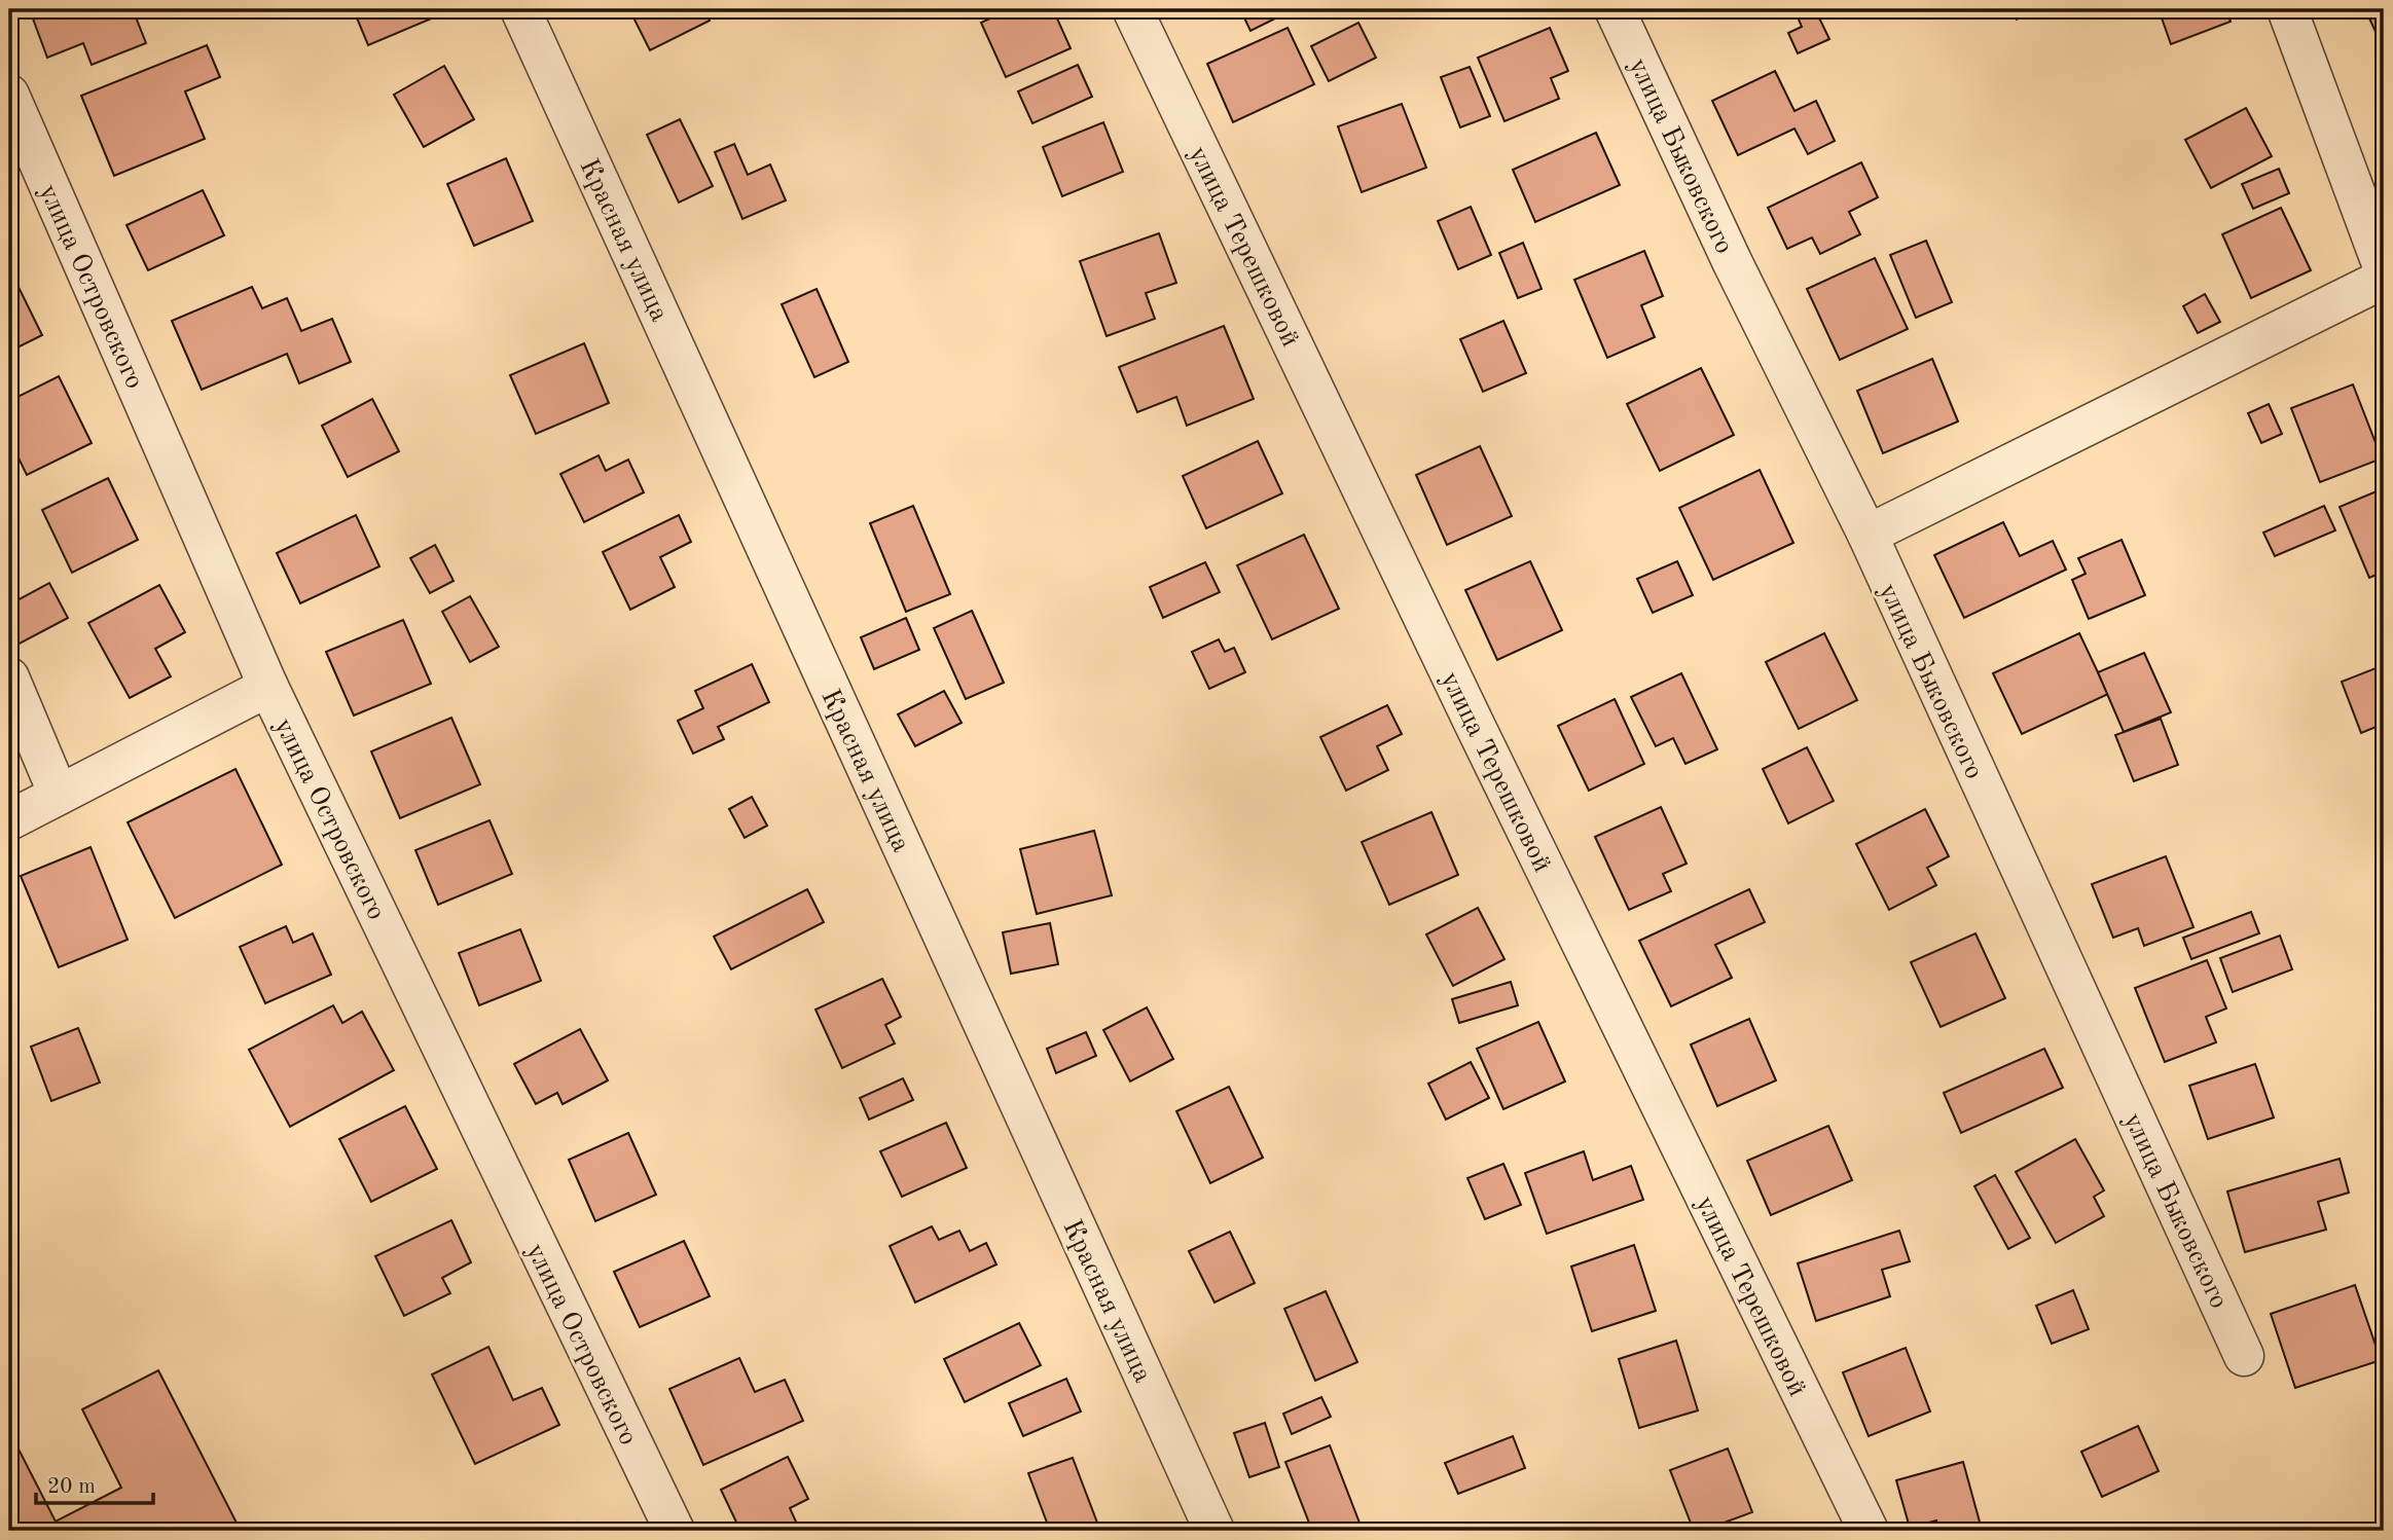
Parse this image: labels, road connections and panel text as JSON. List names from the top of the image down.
{
  "streets": {
    "street": [
      "улица Быковского",
      "Красная улица",
      "улица Терешковой",
      "улица Островского"
    ]
  },
  "scale_bar": "20 m"
}
